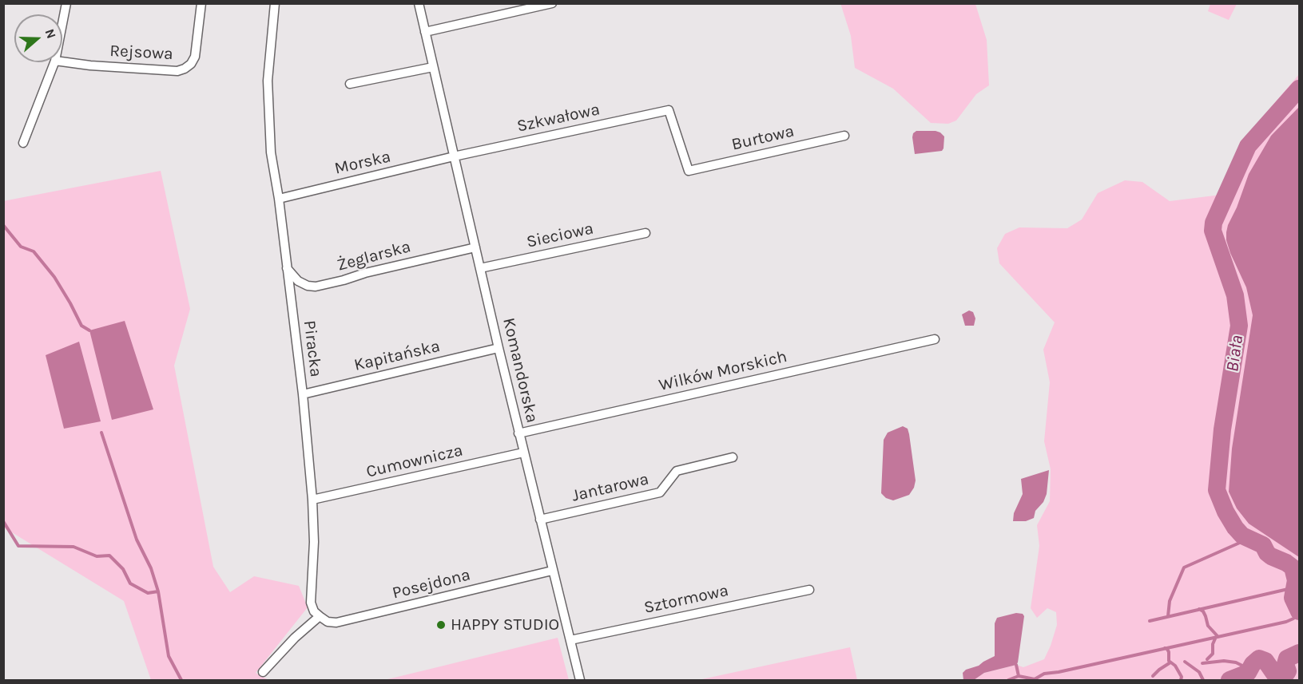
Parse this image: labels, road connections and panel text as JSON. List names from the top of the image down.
{
  "streets": {
    "street": [
      "Rejsowa",
      "Szkwałowa",
      "Burtowa",
      "Morska",
      "Sieciowa",
      "Żeglarska",
      "Piracka",
      "Kapitańska",
      "Komandorska",
      "Wilków Morskich",
      "Cumownicza",
      "Jantarowa",
      "Posejdona",
      "Sztormowa"
    ]
  },
  "crossings": [
    ["Szkwałowa", "Burtowa"],
    ["Szkwałowa", "Morska"],
    ["Szkwałowa", "Komandorska"],
    ["Morska", "Piracka"],
    ["Morska", "Komandorska"],
    ["Sieciowa", "Komandorska"],
    ["Żeglarska", "Piracka"],
    ["Żeglarska", "Komandorska"],
    ["Piracka", "Kapitańska"],
    ["Piracka", "Cumownicza"],
    ["Piracka", "Posejdona"],
    ["Kapitańska", "Komandorska"],
    ["Komandorska", "Wilków Morskich"],
    ["Komandorska", "Cumownicza"],
    ["Komandorska", "Jantarowa"],
    ["Komandorska", "Posejdona"],
    ["Komandorska", "Sztormowa"]
  ],
  "water": ["Biała"],
  "places": ["HAPPY STUDIO"],
  "north": "right"
}
